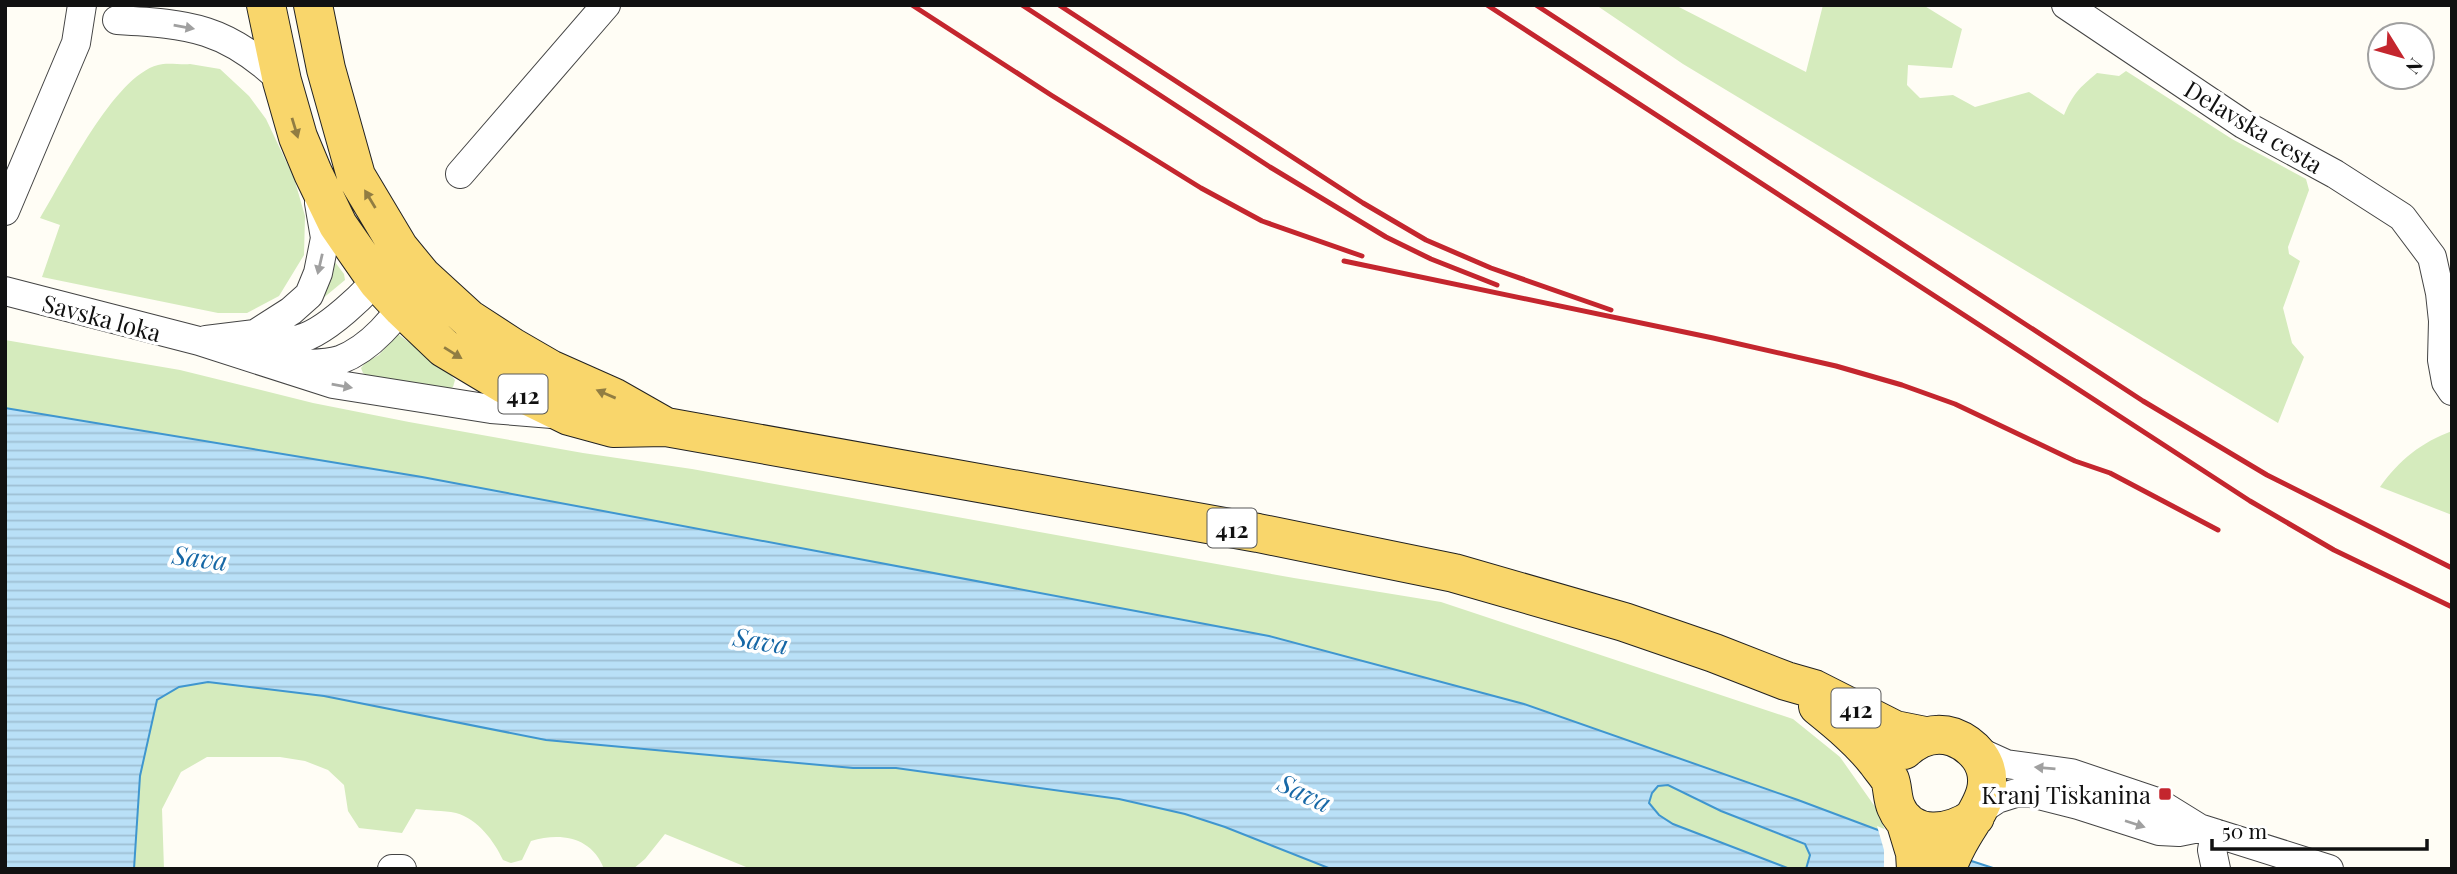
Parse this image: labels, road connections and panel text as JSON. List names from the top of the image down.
{
  "streets": {
    "main road": ["412"],
    "street": ["Delavska cesta", "Savska loka"]
  },
  "crossings": [
    ["Savska loka", "412"]
  ],
  "one_way": ["Savska loka"],
  "water": ["Sava"],
  "places": {
    "transit": ["Kranj Tiskanina"]
  },
  "scale_bar": "50 m",
  "north": "bottom right"
}
